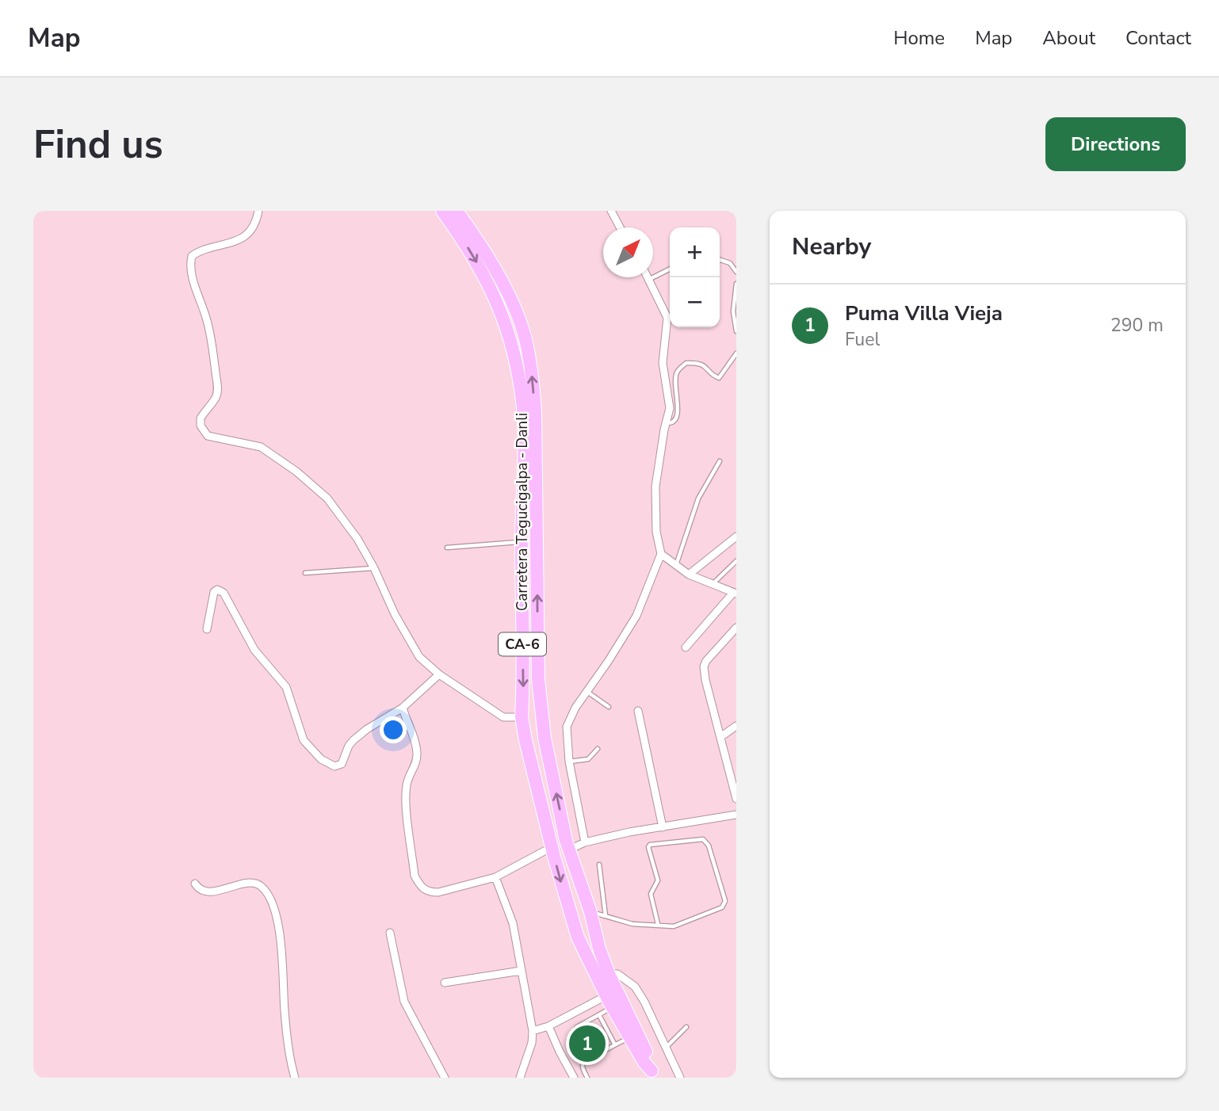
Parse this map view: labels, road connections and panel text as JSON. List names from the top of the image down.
{
  "streets": {
    "highway": ["Carretera Tegucigalpa - Danli", "CA-6"]
  },
  "north": "top right",
  "page": {
    "header": "Map",
    "nav": [
      "Home",
      "Map",
      "About",
      "Contact"
    ],
    "buttons": "Directions",
    "title": "Find us",
    "heading": "Nearby",
    "map_buttons": ["+", "−"],
    "list": [
      {
        "mark": "1",
        "name": "Puma Villa Vieja",
        "note": "Fuel",
        "value": "290 m"
      }
    ],
    "pins": "1"
  }
}
